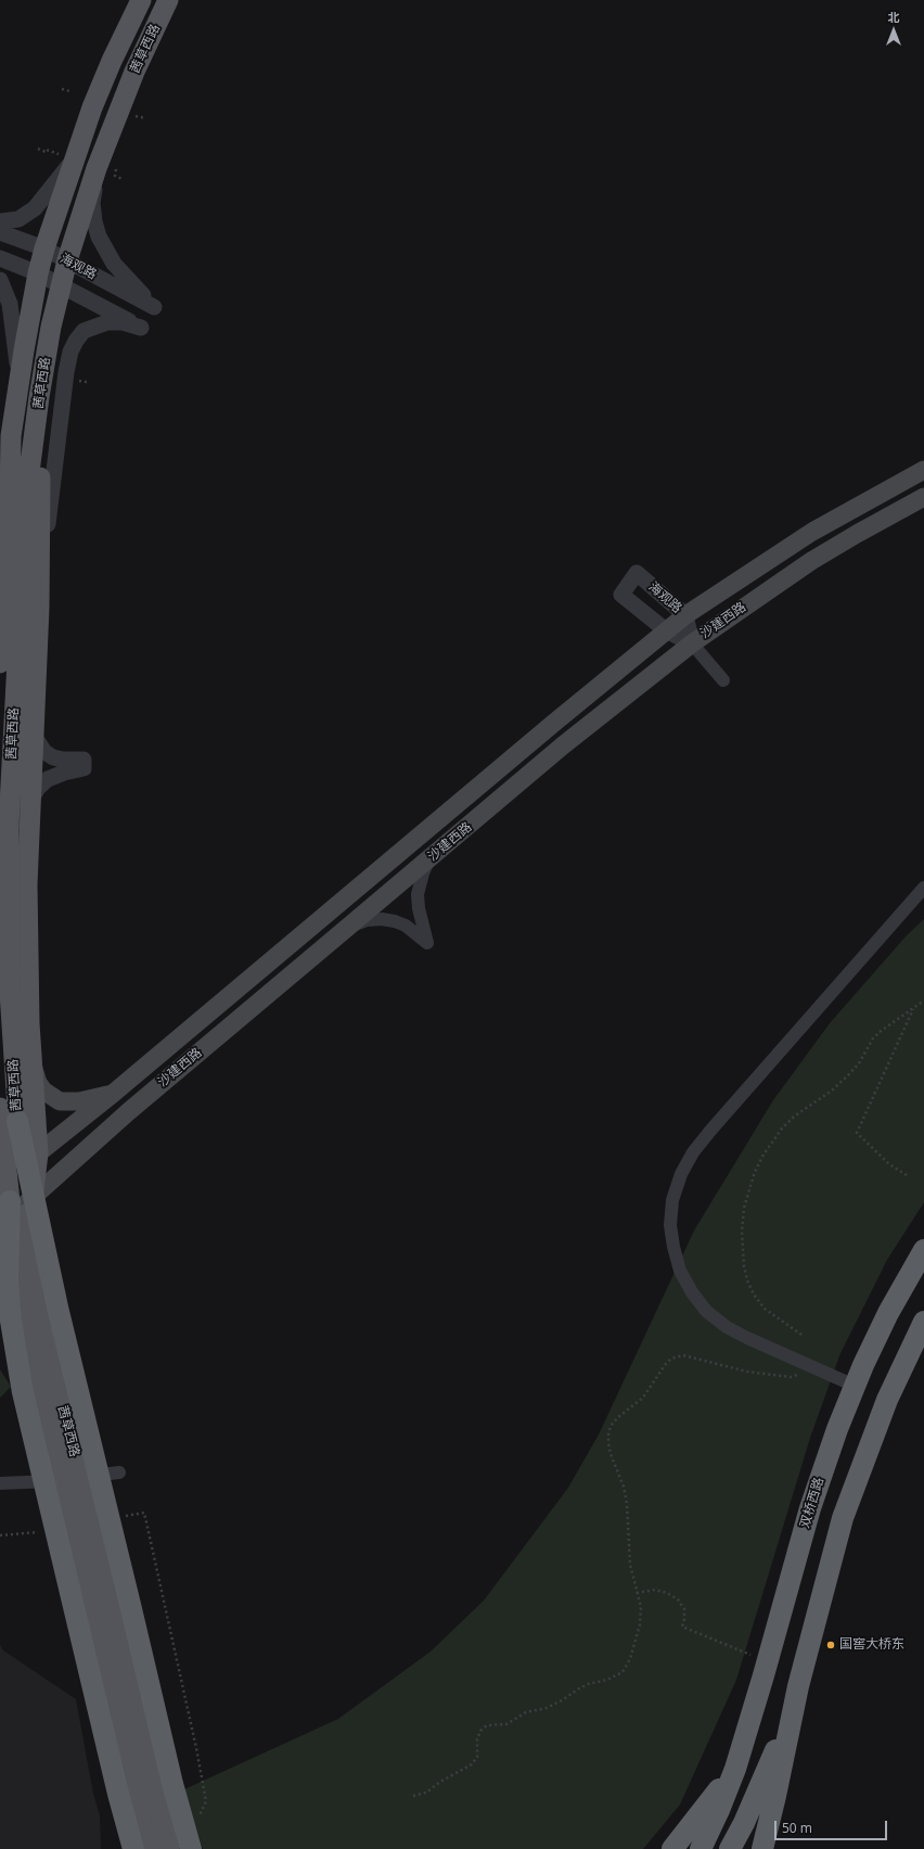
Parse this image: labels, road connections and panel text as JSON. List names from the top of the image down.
{
  "streets": {
    "highway": ["双桥西路"],
    "main road": ["茜草西路", "沙建西路"],
    "street": ["海观路"]
  },
  "crossings": [
    ["茜草西路", "海观路"],
    ["茜草西路", "沙建西路"],
    ["海观路", "沙建西路"]
  ],
  "places": ["国窖大桥东"],
  "scale_bar": "50 m",
  "north": "top"
}
